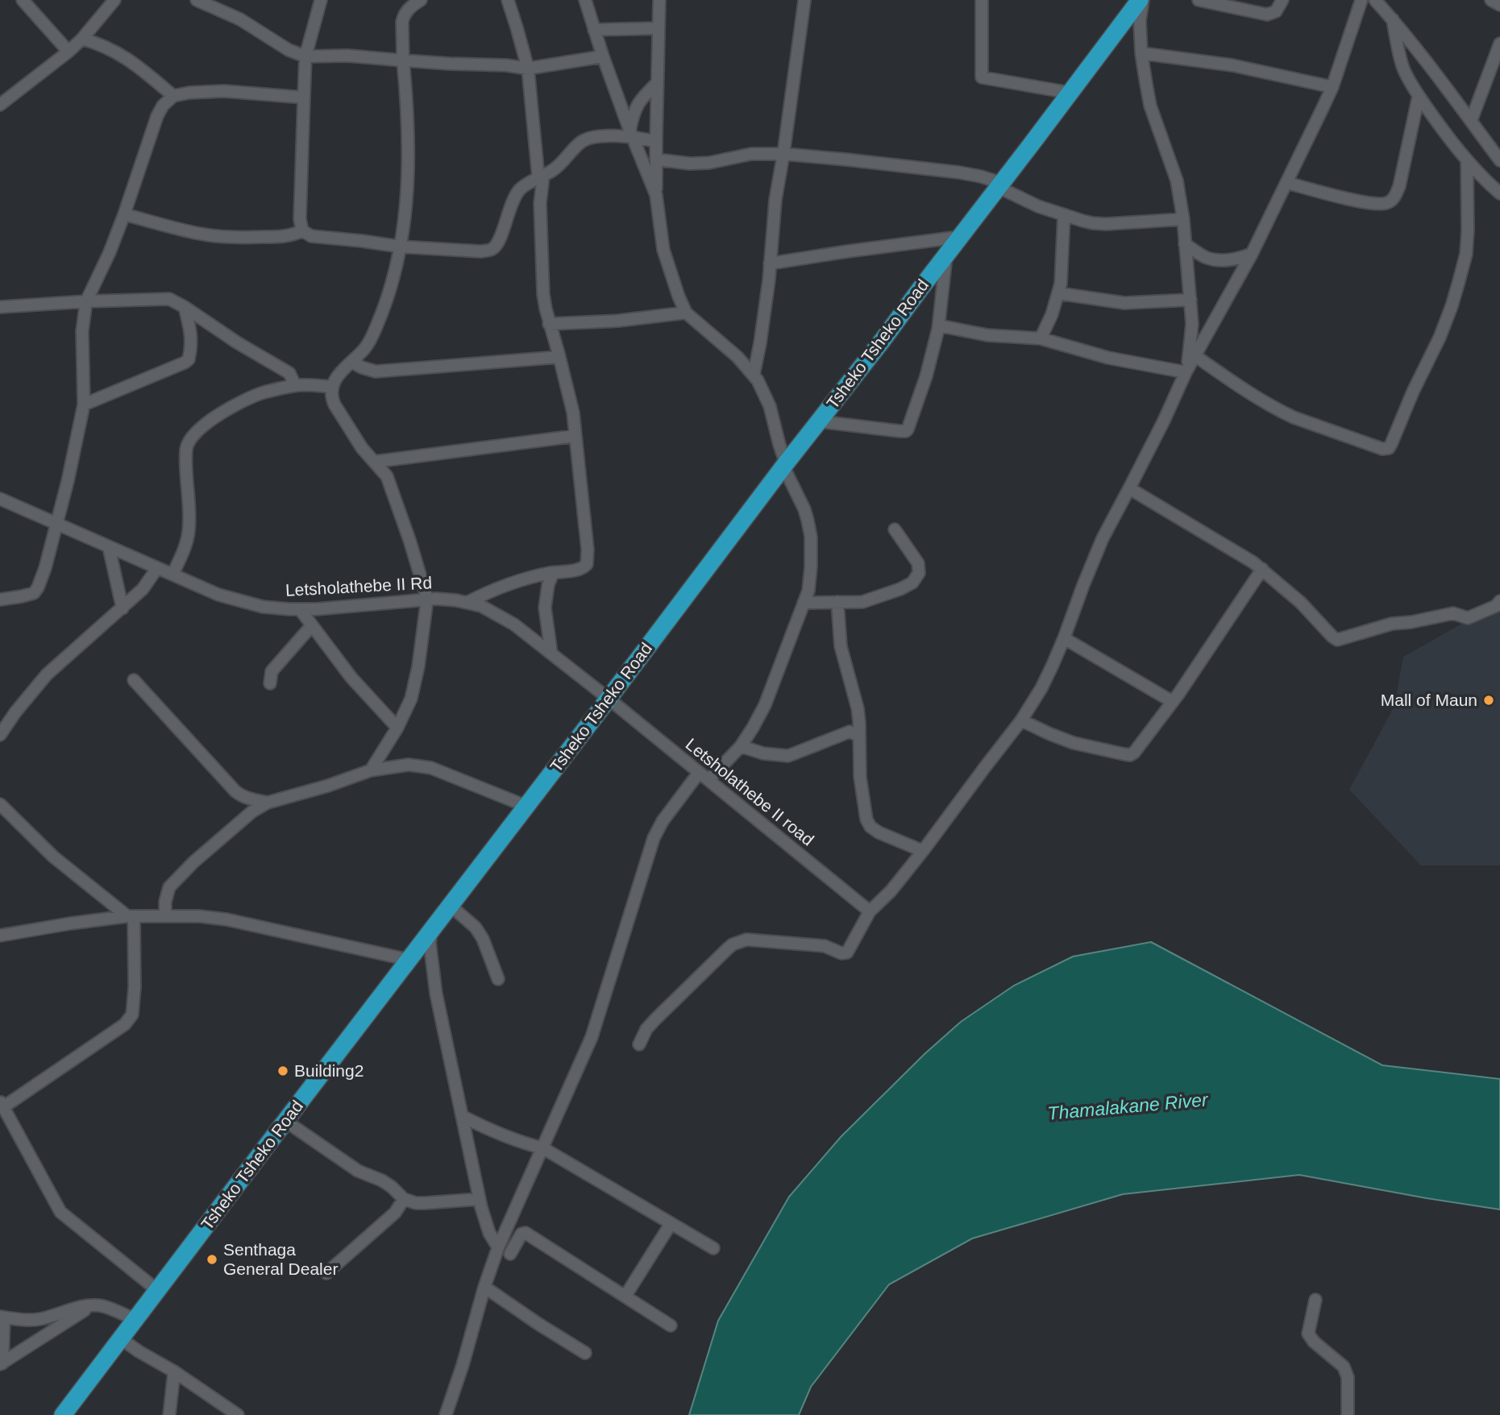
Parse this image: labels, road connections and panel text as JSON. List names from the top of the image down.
{
  "streets": {
    "highway": ["Tsheko Tsheko Road"],
    "street": ["Letsholathebe II Rd", "Letsholathebe II road"]
  },
  "crossings": [
    ["Tsheko Tsheko Road", "Letsholathebe II Rd"],
    ["Tsheko Tsheko Road", "Letsholathebe II road"],
    ["Letsholathebe II Rd", "Letsholathebe II road"]
  ],
  "water": ["Thamalakane River"],
  "places": ["Mall of Maun", "Building2", "Senthaga General Dealer"]
}
